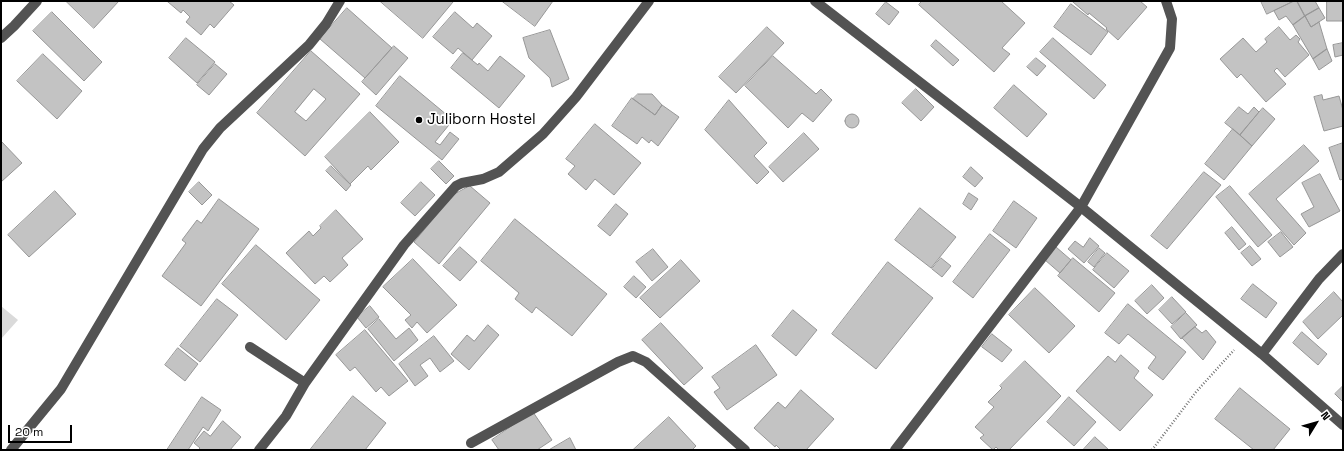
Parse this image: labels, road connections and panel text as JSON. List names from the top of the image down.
{
  "places": ["Juliborn Hostel"],
  "scale_bar": "20 m",
  "north": "top right"
}
